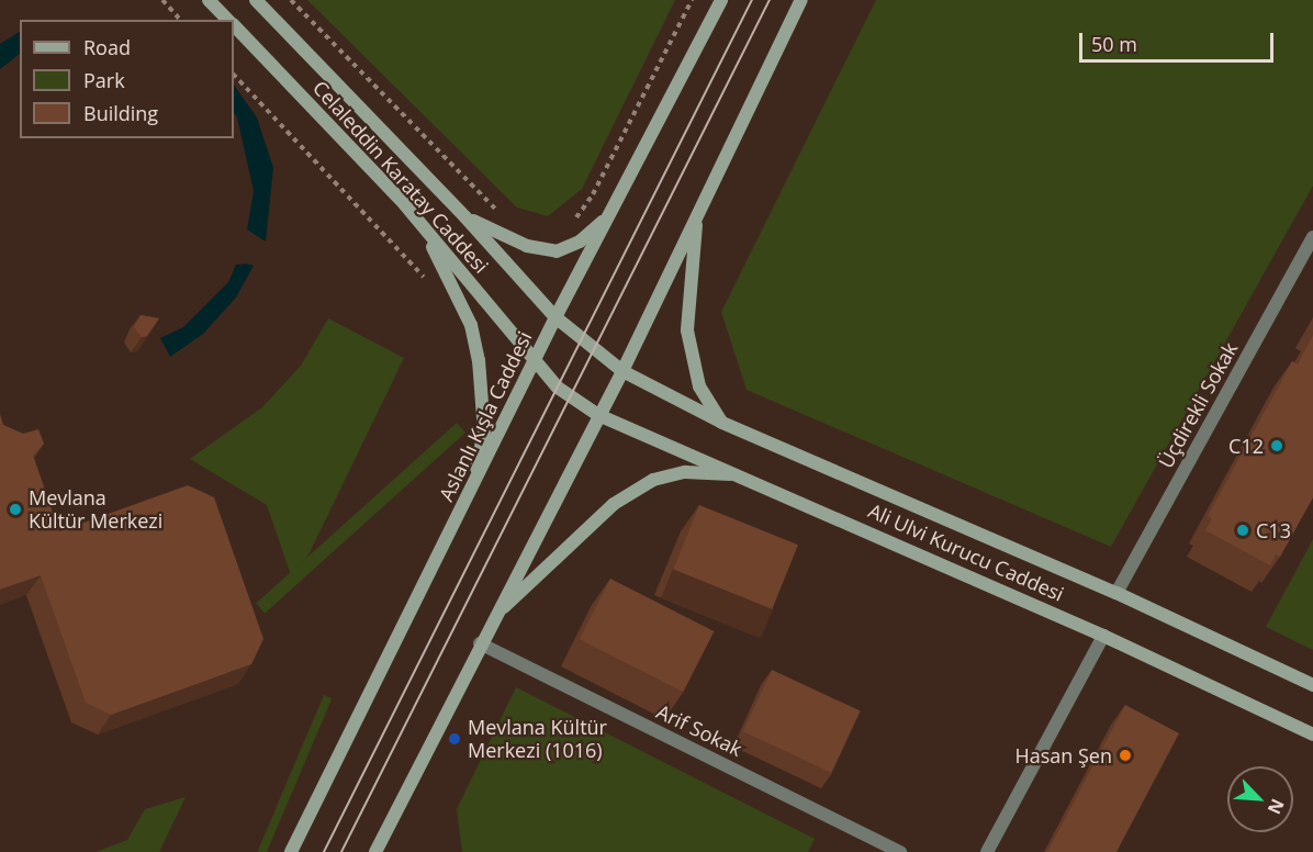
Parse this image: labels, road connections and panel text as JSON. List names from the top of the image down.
{
  "streets": {
    "main road": ["Celaleddin Karatay Caddesi", "Aslanlı Kışla Caddesi", "Ali Ulvi Kurucu Caddesi"],
    "street": ["Üçdirekli Sokak", "Arif Sokak"]
  },
  "crossings": [
    ["Celaleddin Karatay Caddesi", "Aslanlı Kışla Caddesi"],
    ["Celaleddin Karatay Caddesi", "Ali Ulvi Kurucu Caddesi"],
    ["Üçdirekli Sokak", "Ali Ulvi Kurucu Caddesi"]
  ],
  "places": [
    "C12",
    "Mevlana Kültür Merkezi",
    "C13",
    "Mevlana Kültür Merkezi (1016)",
    "Hasan Şen"
  ],
  "legend": ["Road", "Park", "Building"],
  "scale_bar": "50 m",
  "north": "bottom right"
}
